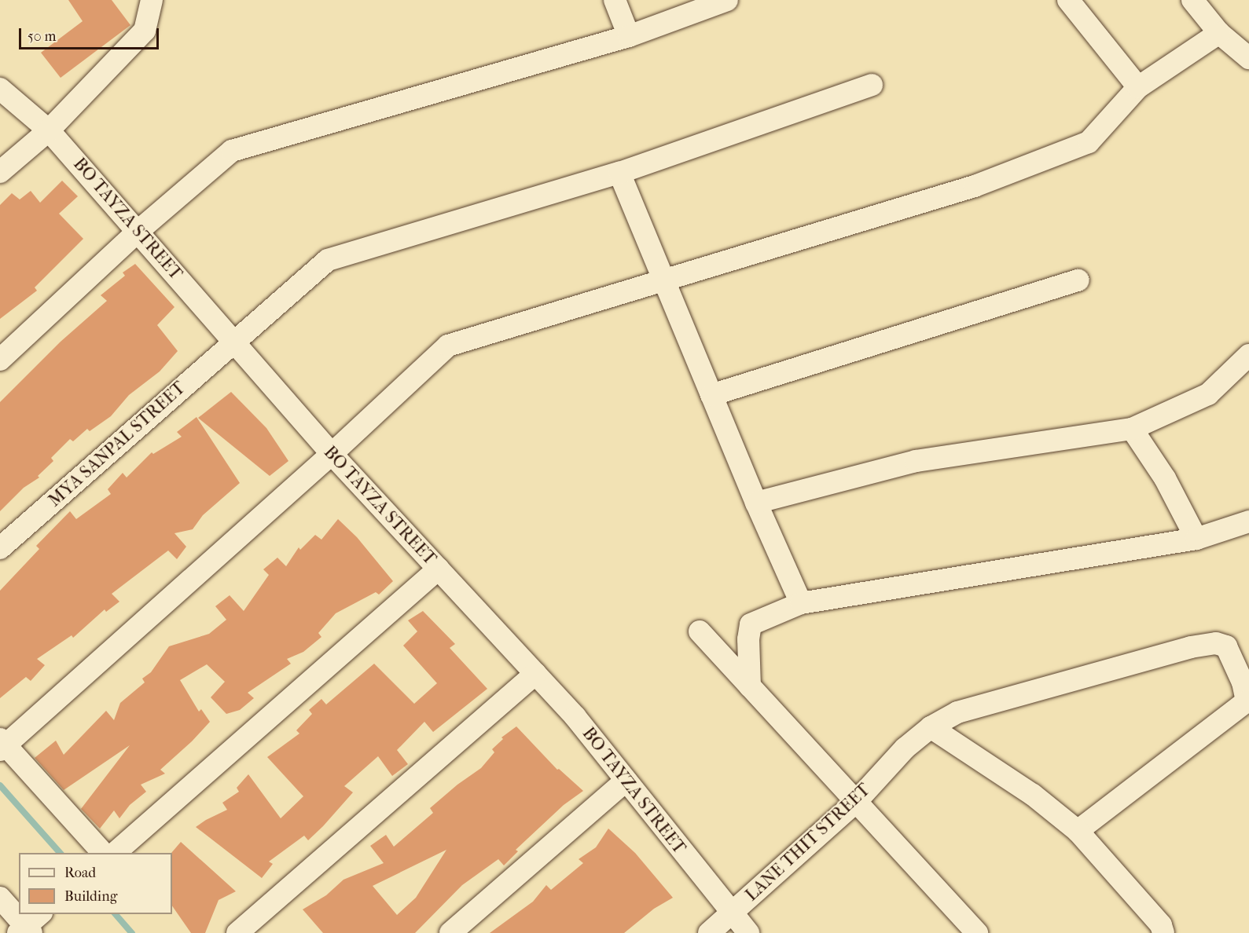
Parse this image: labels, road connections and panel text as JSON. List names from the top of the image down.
{
  "streets": {
    "street": ["BO TAYZA STREET", "MYA SANPAL STREET", "LANE THIT STREET"]
  },
  "crossings": [
    ["BO TAYZA STREET", "MYA SANPAL STREET"],
    ["BO TAYZA STREET", "LANE THIT STREET"]
  ],
  "legend": ["Road", "Building"],
  "scale_bar": "50 m"
}
